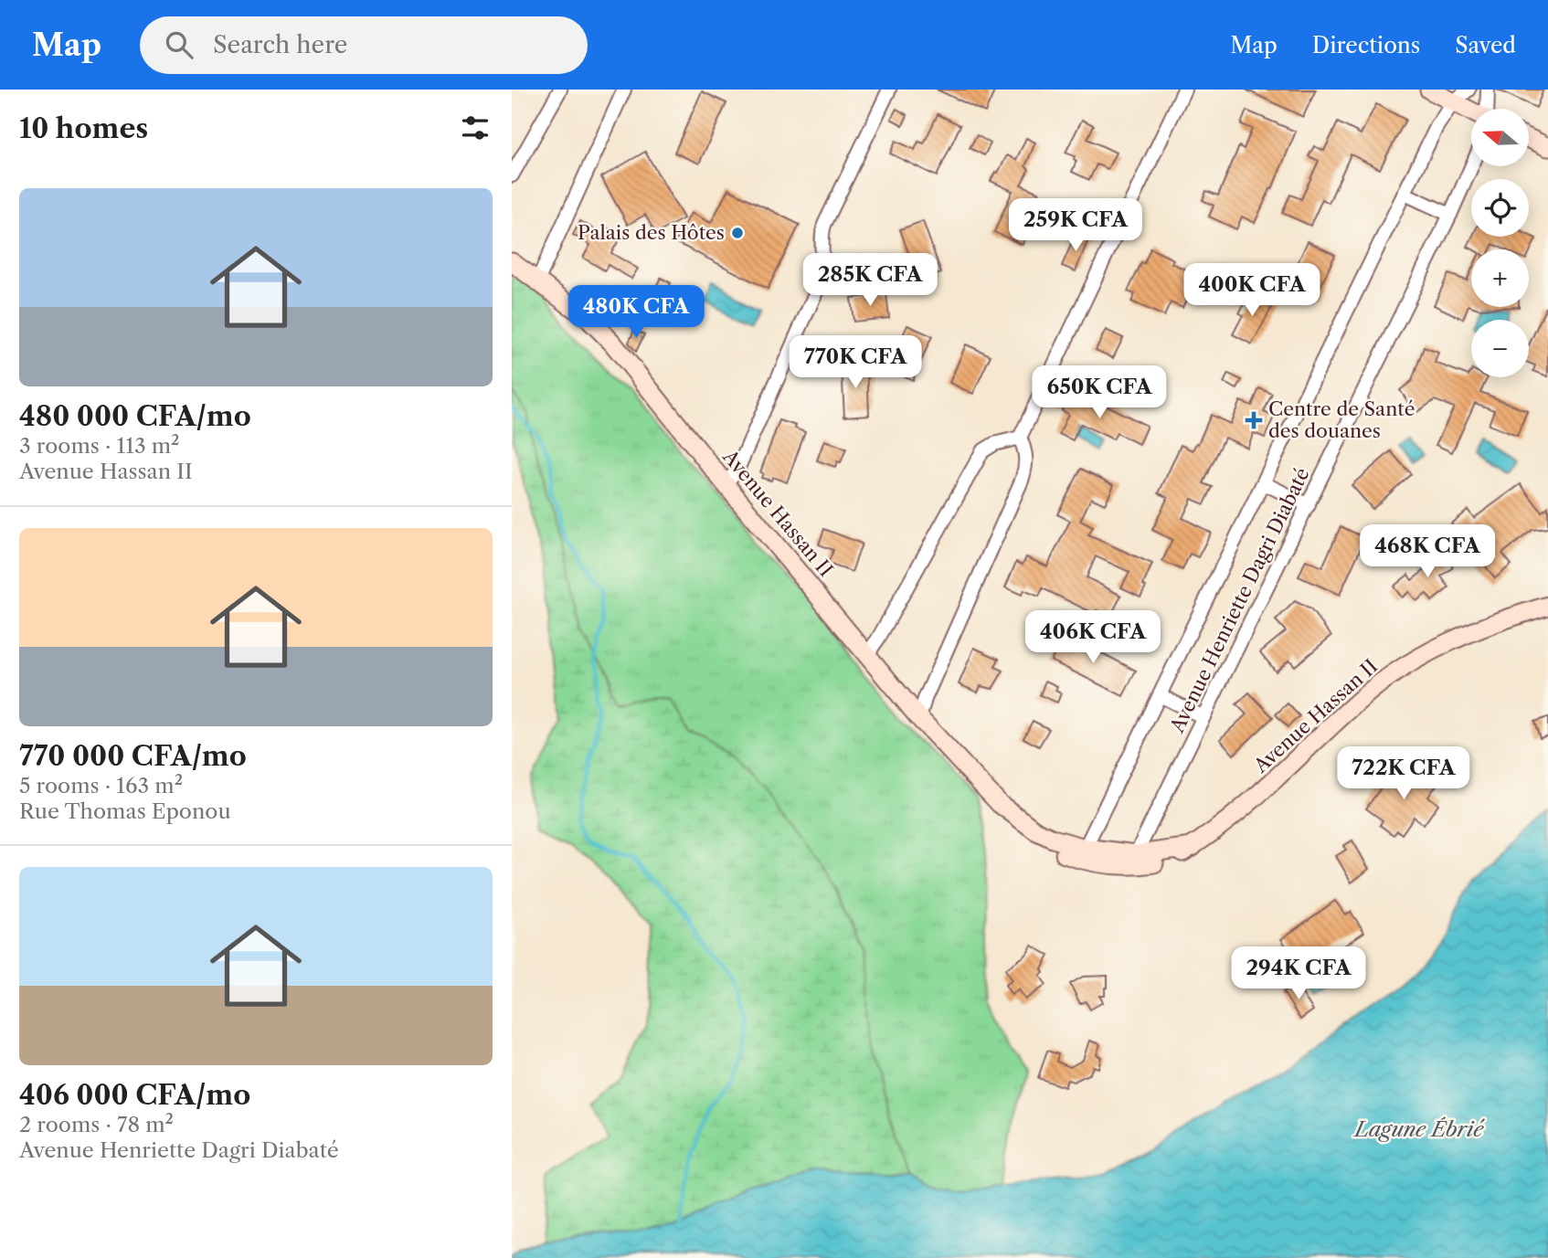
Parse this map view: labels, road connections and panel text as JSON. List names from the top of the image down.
{
  "streets": {
    "street": ["Avenue Hassan II", "Avenue Henriette Dagri Diabaté"]
  },
  "crossings": [
    ["Avenue Hassan II", "Avenue Henriette Dagri Diabaté"]
  ],
  "water": ["Lagune Ébrié"],
  "places": {
    "other": ["Palais des Hôtes"],
    "health": ["Centre de Santé des douanes"]
  },
  "north": "left",
  "page": {
    "header": "Map",
    "search": "Search here",
    "nav": ["Map", "Directions", "Saved"],
    "heading": "10 homes",
    "map_buttons": ["+", "−"],
    "list": [
      {
        "name": "480 000 CFA/mo",
        "note": "3 rooms · 113 m² · Avenue Hassan II"
      },
      {
        "name": "770 000 CFA/mo",
        "note": "5 rooms · 163 m² · Rue Thomas Eponou"
      },
      {
        "name": "406 000 CFA/mo",
        "note": "2 rooms · 78 m² · Avenue Henriette Dagri Diabaté"
      }
    ],
    "price": [
      "259K CFA",
      "285K CFA",
      "400K CFA",
      "480K CFA",
      "770K CFA",
      "650K CFA",
      "468K CFA",
      "406K CFA",
      "722K CFA",
      "294K CFA"
    ]
  }
}
